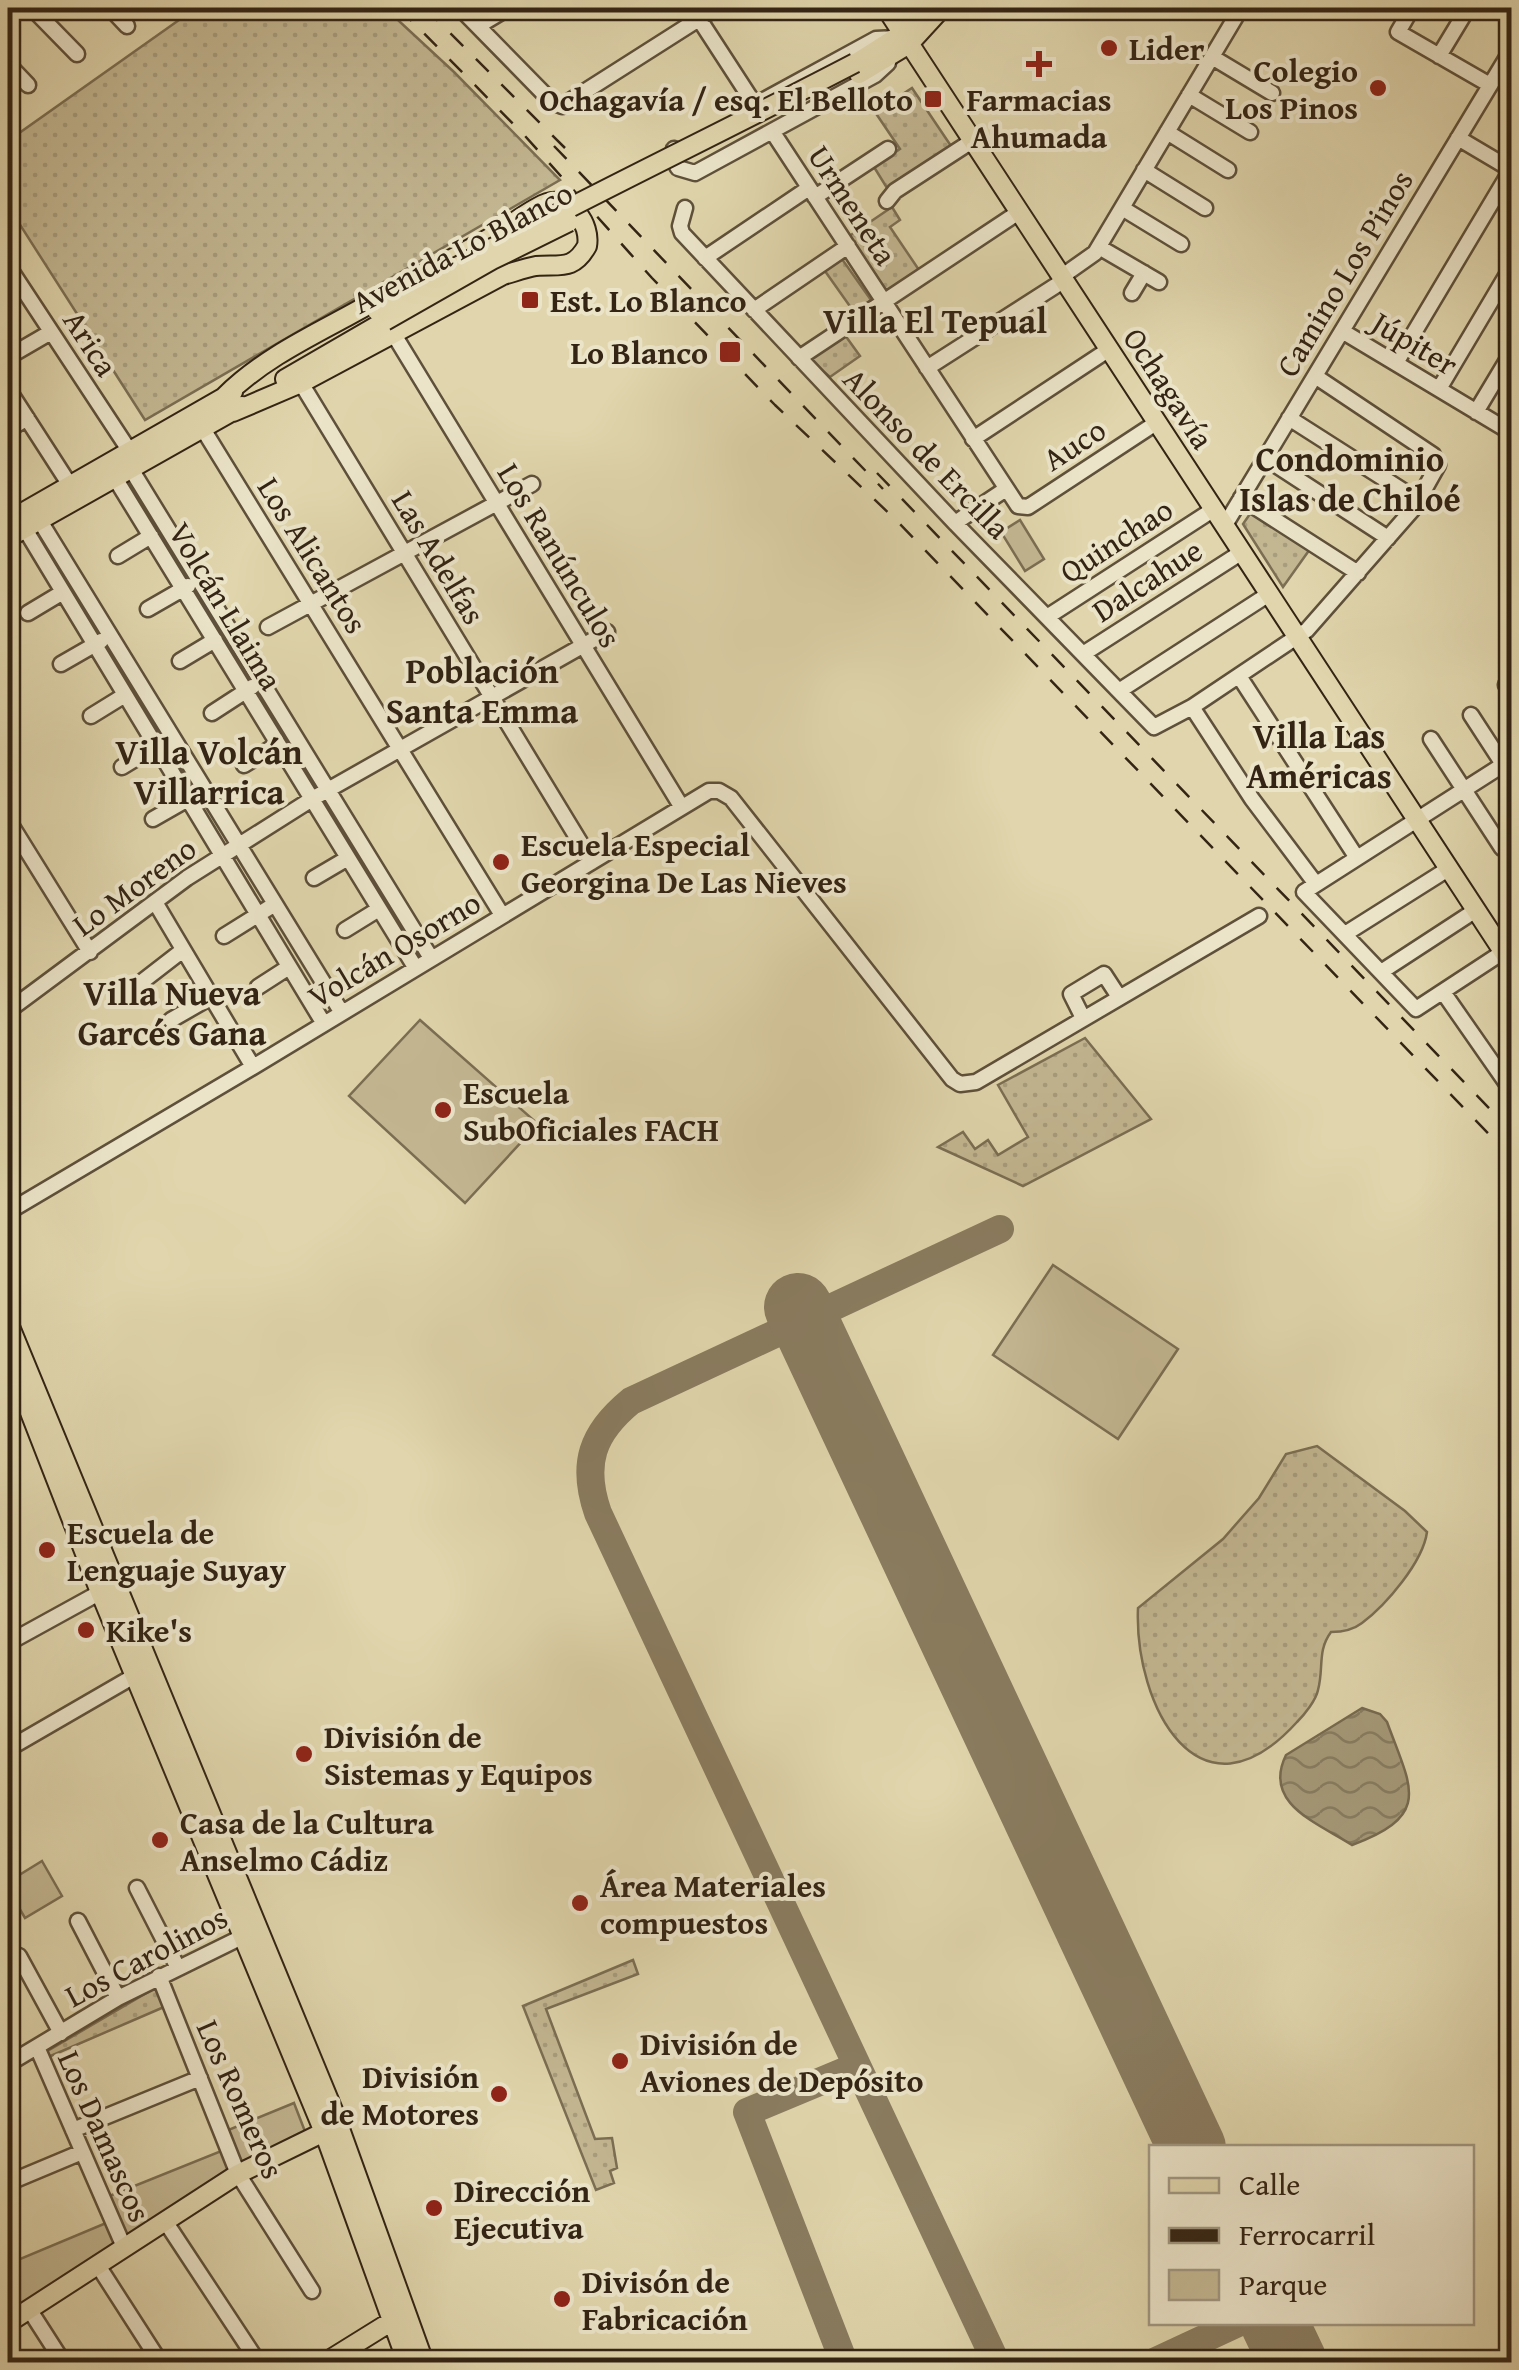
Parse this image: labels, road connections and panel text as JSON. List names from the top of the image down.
{
  "streets": {
    "main road": ["Avenida Lo Blanco", "Ochagavía"],
    "street": [
      "Urmeneta",
      "Camino Los Pinos",
      "Arica",
      "Júpiter",
      "Auco",
      "Alonso de Ercilla",
      "Quinchao",
      "Los Alicantos",
      "Los Ranúnculos",
      "Las Adelfas",
      "Dalcahue",
      "Volcán Llaima",
      "Lo Moreno",
      "Volcán Osorno",
      "Los Carolinos",
      "Los Romeros",
      "Los Damascos"
    ]
  },
  "crossings": [
    ["Urmeneta", "Auco"],
    ["Avenida Lo Blanco", "Arica"],
    ["Avenida Lo Blanco", "Ochagavía"],
    ["Avenida Lo Blanco", "Los Alicantos"],
    ["Avenida Lo Blanco", "Los Ranúnculos"],
    ["Avenida Lo Blanco", "Volcán Llaima"],
    ["Camino Los Pinos", "Júpiter"],
    ["Camino Los Pinos", "Ochagavía"],
    ["Camino Los Pinos", "Quinchao"],
    ["Arica", "Volcán Llaima"],
    ["Ochagavía", "Auco"],
    ["Ochagavía", "Quinchao"],
    ["Ochagavía", "Dalcahue"],
    ["Auco", "Alonso de Ercilla"],
    ["Alonso de Ercilla", "Quinchao"],
    ["Alonso de Ercilla", "Dalcahue"],
    ["Los Alicantos", "Lo Moreno"],
    ["Los Alicantos", "Volcán Osorno"],
    ["Los Ranúnculos", "Lo Moreno"],
    ["Los Ranúnculos", "Volcán Osorno"],
    ["Las Adelfas", "Lo Moreno"],
    ["Las Adelfas", "Volcán Osorno"],
    ["Volcán Llaima", "Lo Moreno"],
    ["Volcán Llaima", "Volcán Osorno"],
    ["Los Carolinos", "Los Romeros"],
    ["Los Carolinos", "Los Damascos"]
  ],
  "districts": [
    "Villa El Tepual",
    "Condominio Islas de Chiloé",
    "Población Santa Emma",
    "Villa Las Américas",
    "Villa Volcán Villarrica",
    "Villa Nueva Garcés Gana"
  ],
  "places": {
    "other": [
      "Lider",
      "Colegio Los Pinos",
      "Escuela Especial Georgina De Las Nieves",
      "Escuela SubOficiales FACH",
      "Escuela de Lenguaje Suyay",
      "Kike's",
      "División de Sistemas y Equipos",
      "Casa de la Cultura Anselmo Cádiz",
      "Área Materiales compuestos",
      "División de Aviones de Depósito",
      "División de Motores",
      "Dirección Ejecutiva",
      "Divisón de Fabricación"
    ],
    "health": ["Farmacias Ahumada"],
    "transit": ["Ochagavía / esq. El Belloto", "Est. Lo Blanco", "Lo Blanco"]
  },
  "legend": ["Calle", "Ferrocarril", "Parque"]
}
